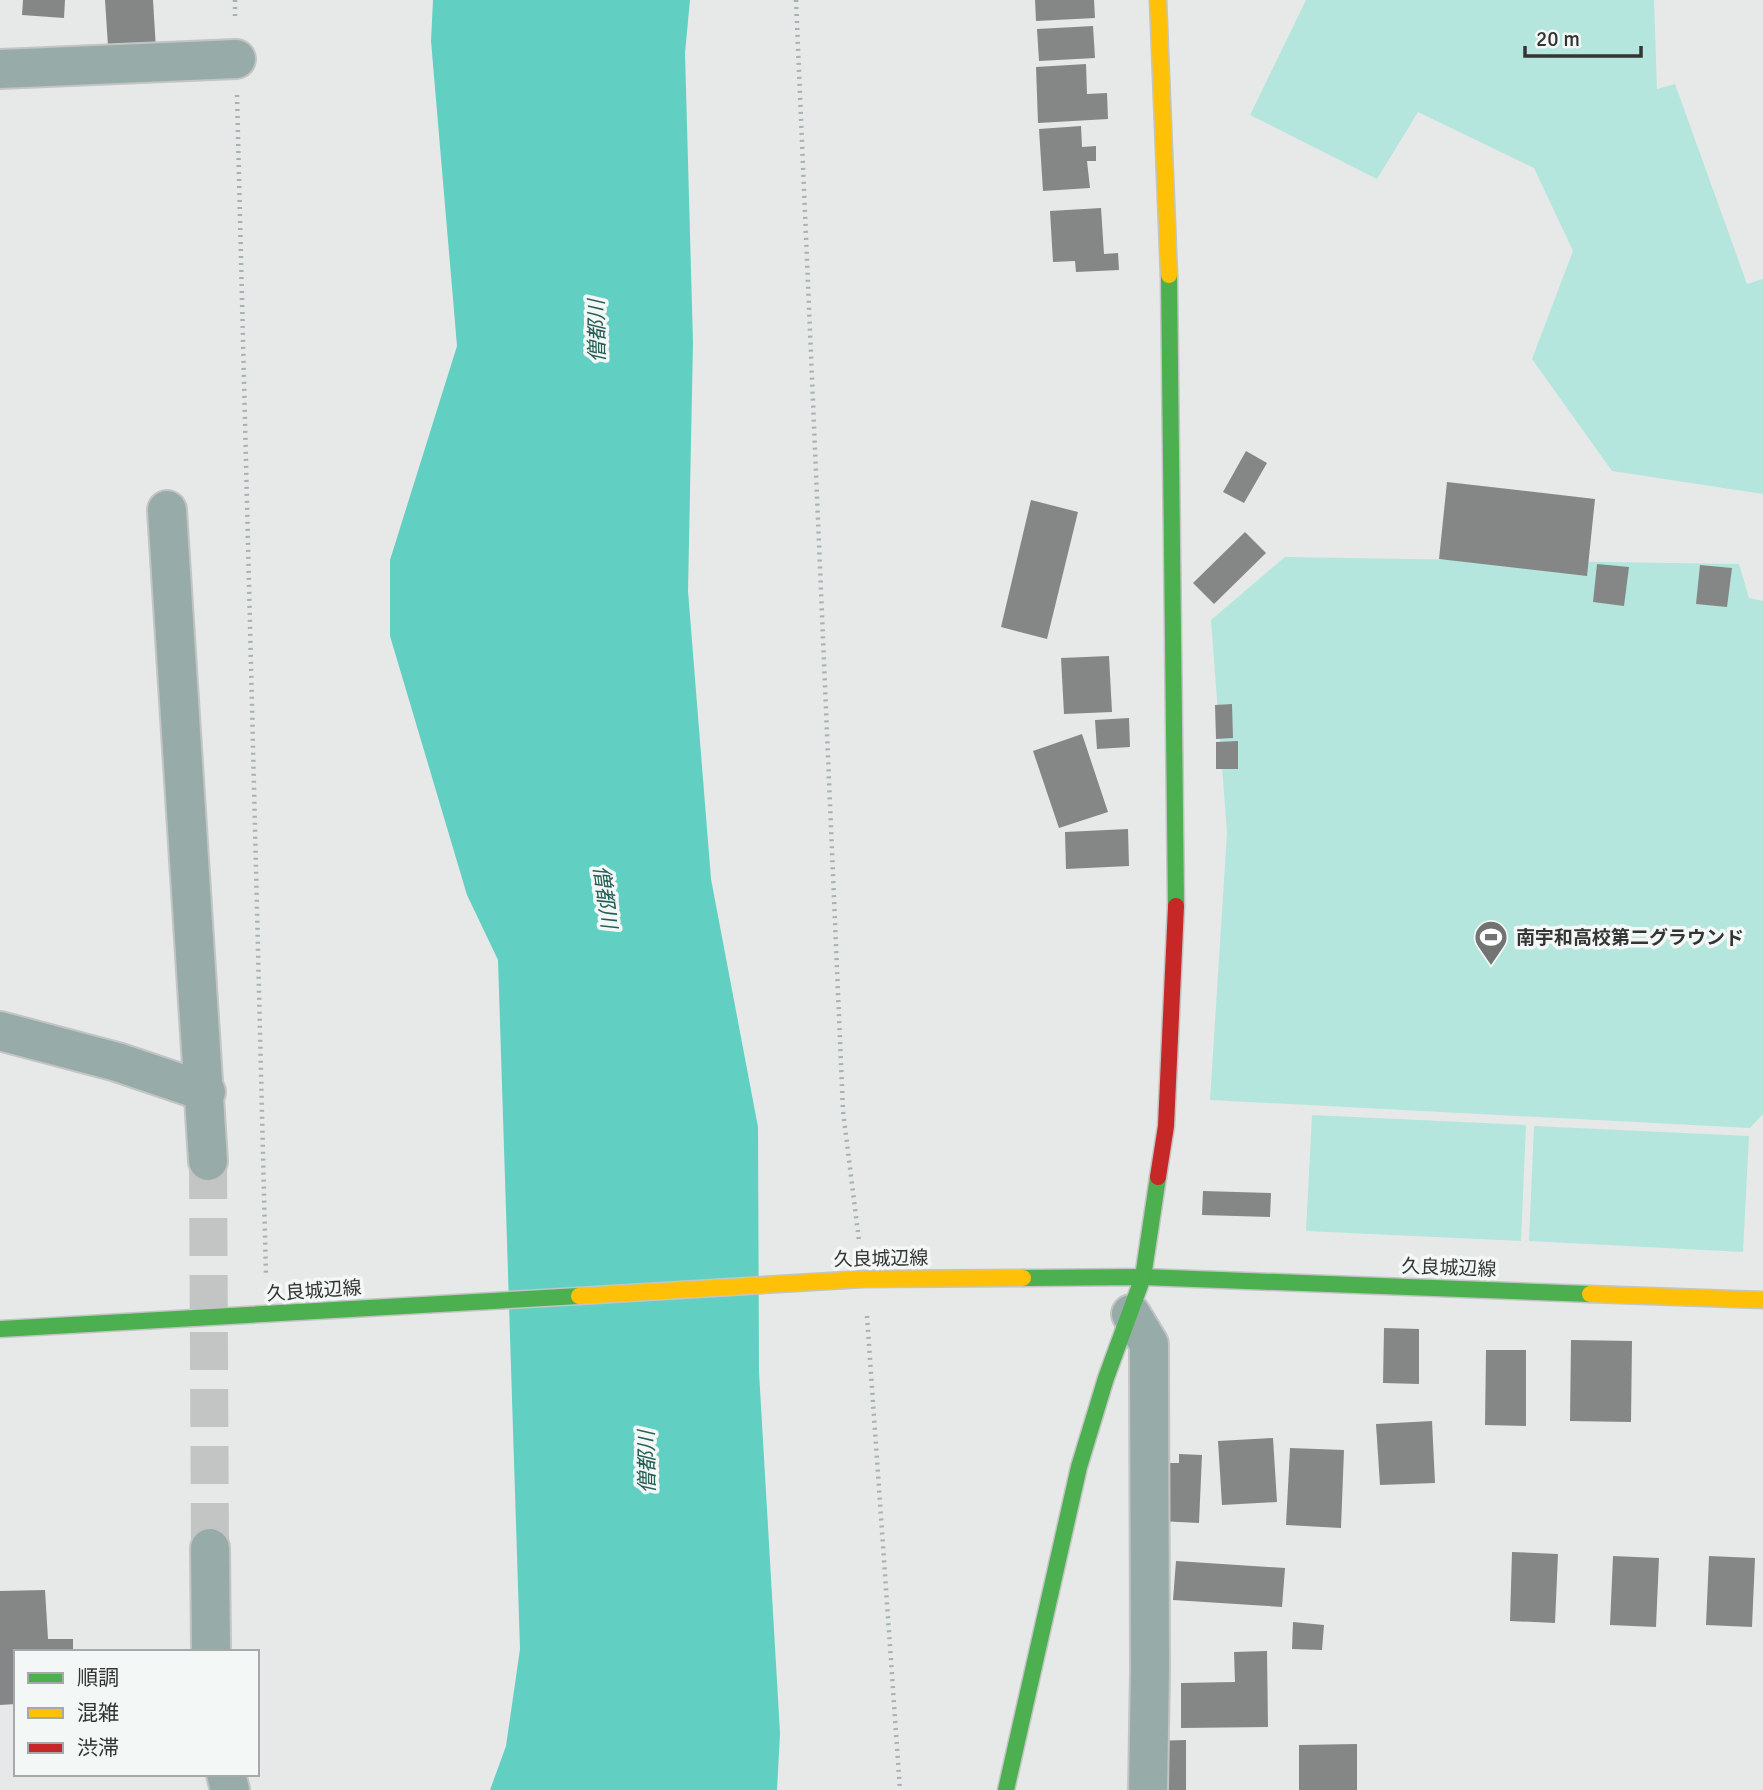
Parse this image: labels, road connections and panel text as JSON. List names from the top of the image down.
{
  "streets": {
    "street": ["久良城辺線"]
  },
  "water": ["僧都川"],
  "places": {
    "sports": ["南宇和高校第二グラウンド"]
  },
  "legend": ["順調", "混雑", "渋滞"],
  "scale_bar": "20 m"
}
